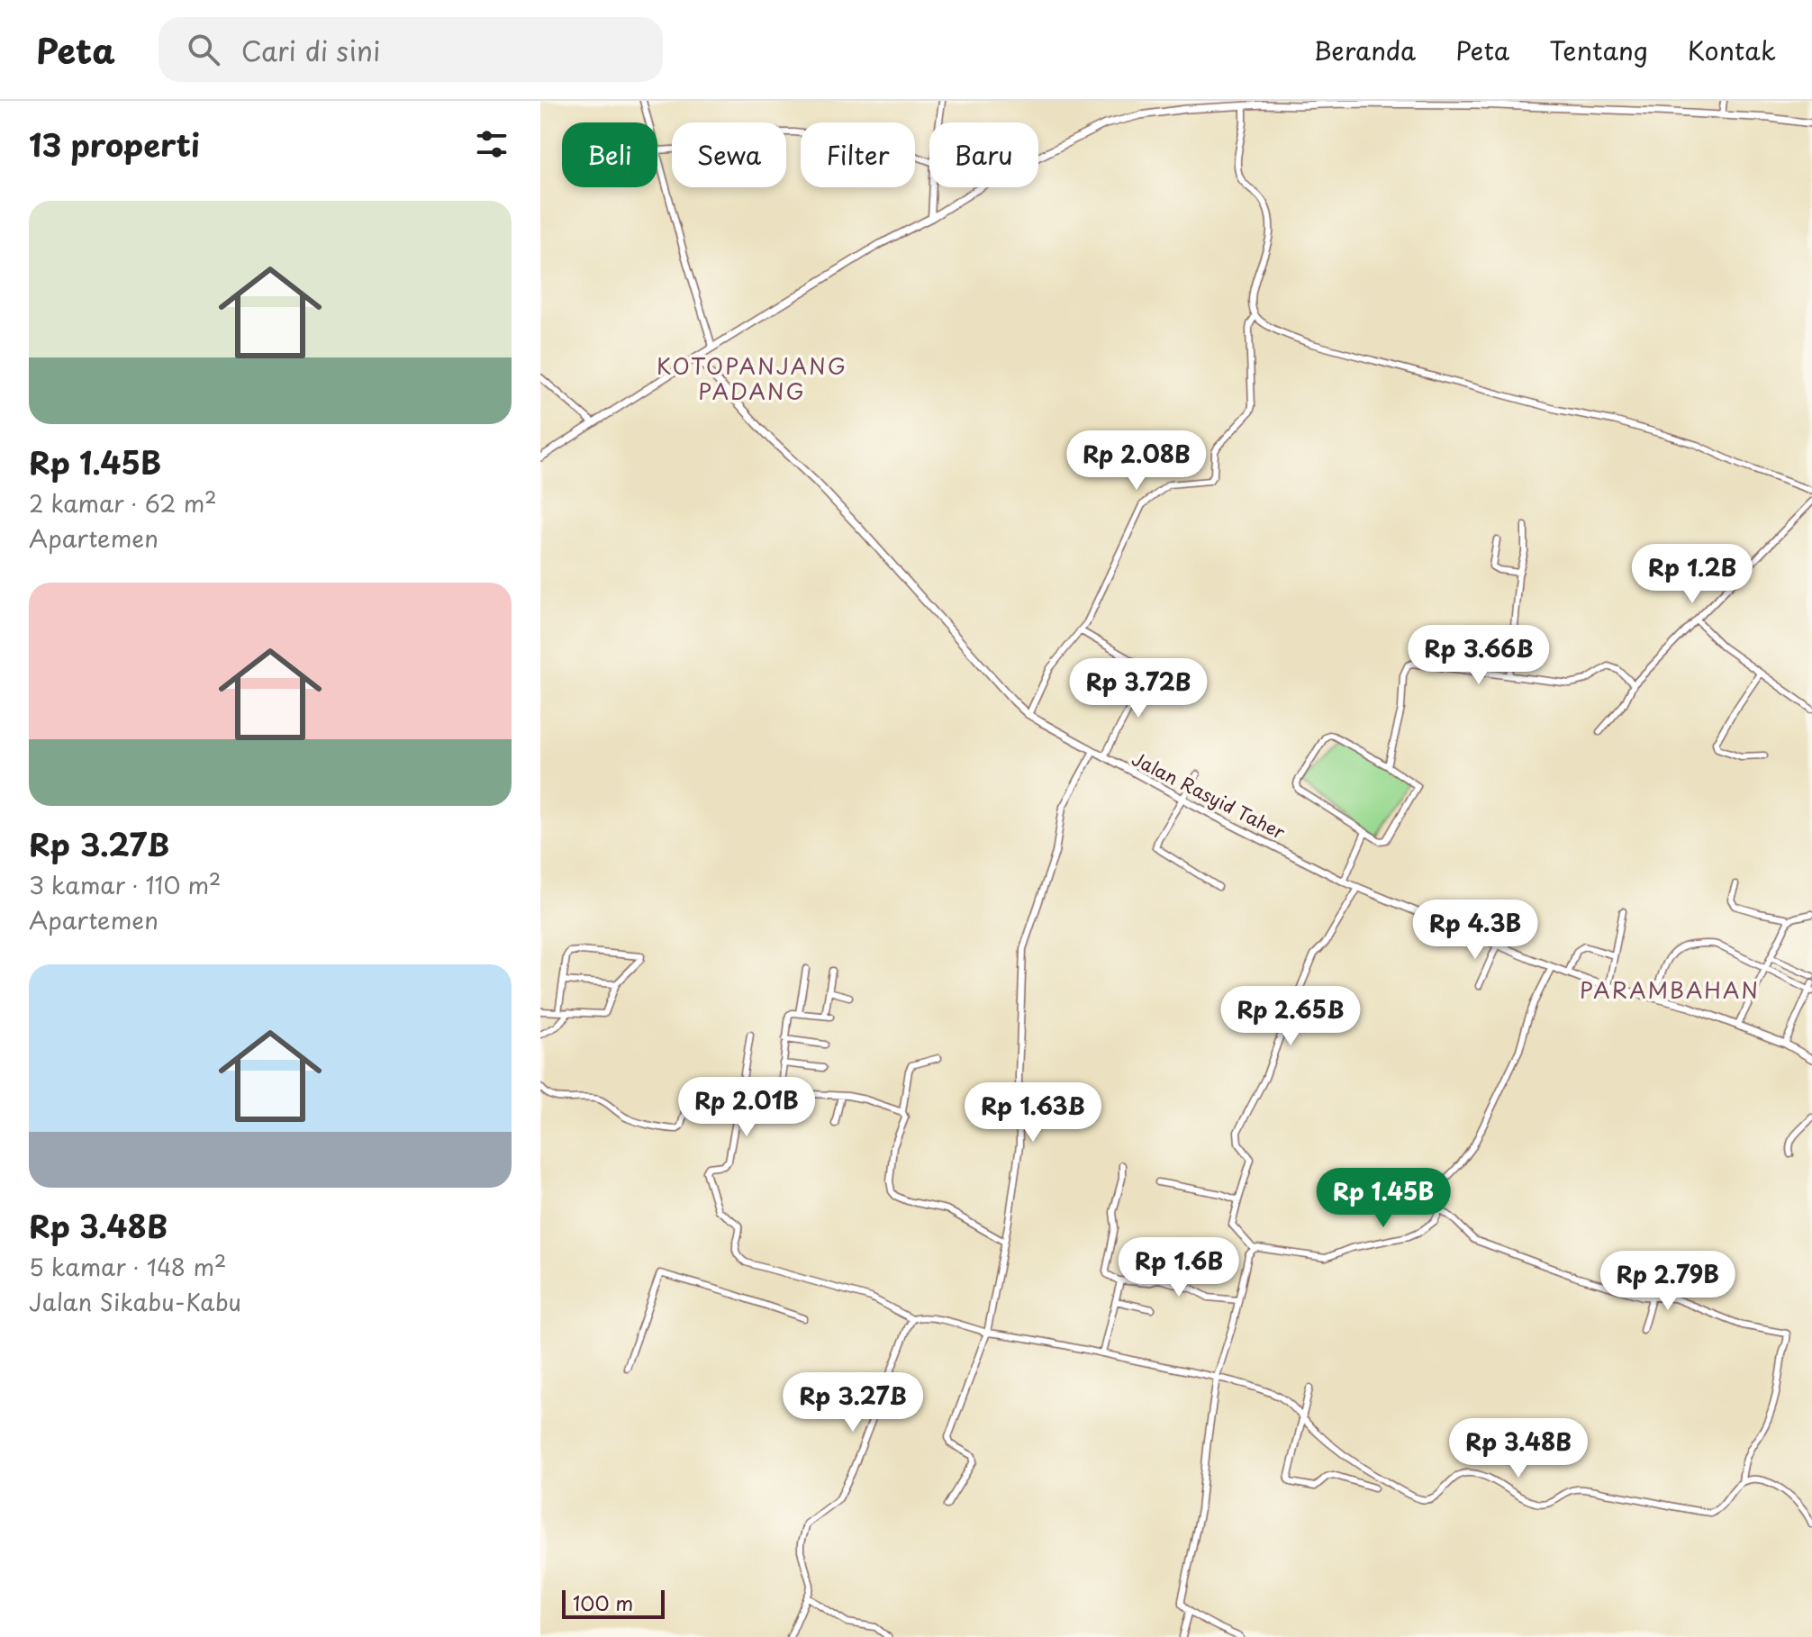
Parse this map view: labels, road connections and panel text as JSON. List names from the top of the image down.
{
  "streets": {
    "street": ["Jalan Rasyid Taher"]
  },
  "districts": ["KOTOPANJANG PADANG", "PARAMBAHAN"],
  "scale_bar": "100 m",
  "page": {
    "header": "Peta",
    "search": "Cari di sini",
    "nav": [
      "Beranda",
      "Peta",
      "Tentang",
      "Kontak"
    ],
    "heading": "13 properti",
    "chip": [
      "Beli",
      "Sewa",
      "Filter",
      "Baru"
    ],
    "list": [
      {
        "name": "Rp 1.45B",
        "note": "2 kamar · 62 m² · Apartemen"
      },
      {
        "name": "Rp 3.27B",
        "note": "3 kamar · 110 m² · Apartemen"
      },
      {
        "name": "Rp 3.48B",
        "note": "5 kamar · 148 m² · Jalan Sikabu-Kabu"
      }
    ],
    "price": [
      "Rp 2.08B",
      "Rp 1.2B",
      "Rp 3.66B",
      "Rp 3.72B",
      "Rp 4.3B",
      "Rp 2.65B",
      "Rp 2.01B",
      "Rp 1.63B",
      "Rp 1.45B",
      "Rp 1.6B",
      "Rp 2.79B",
      "Rp 3.27B",
      "Rp 3.48B"
    ],
    "scale": "100 m"
  }
}
